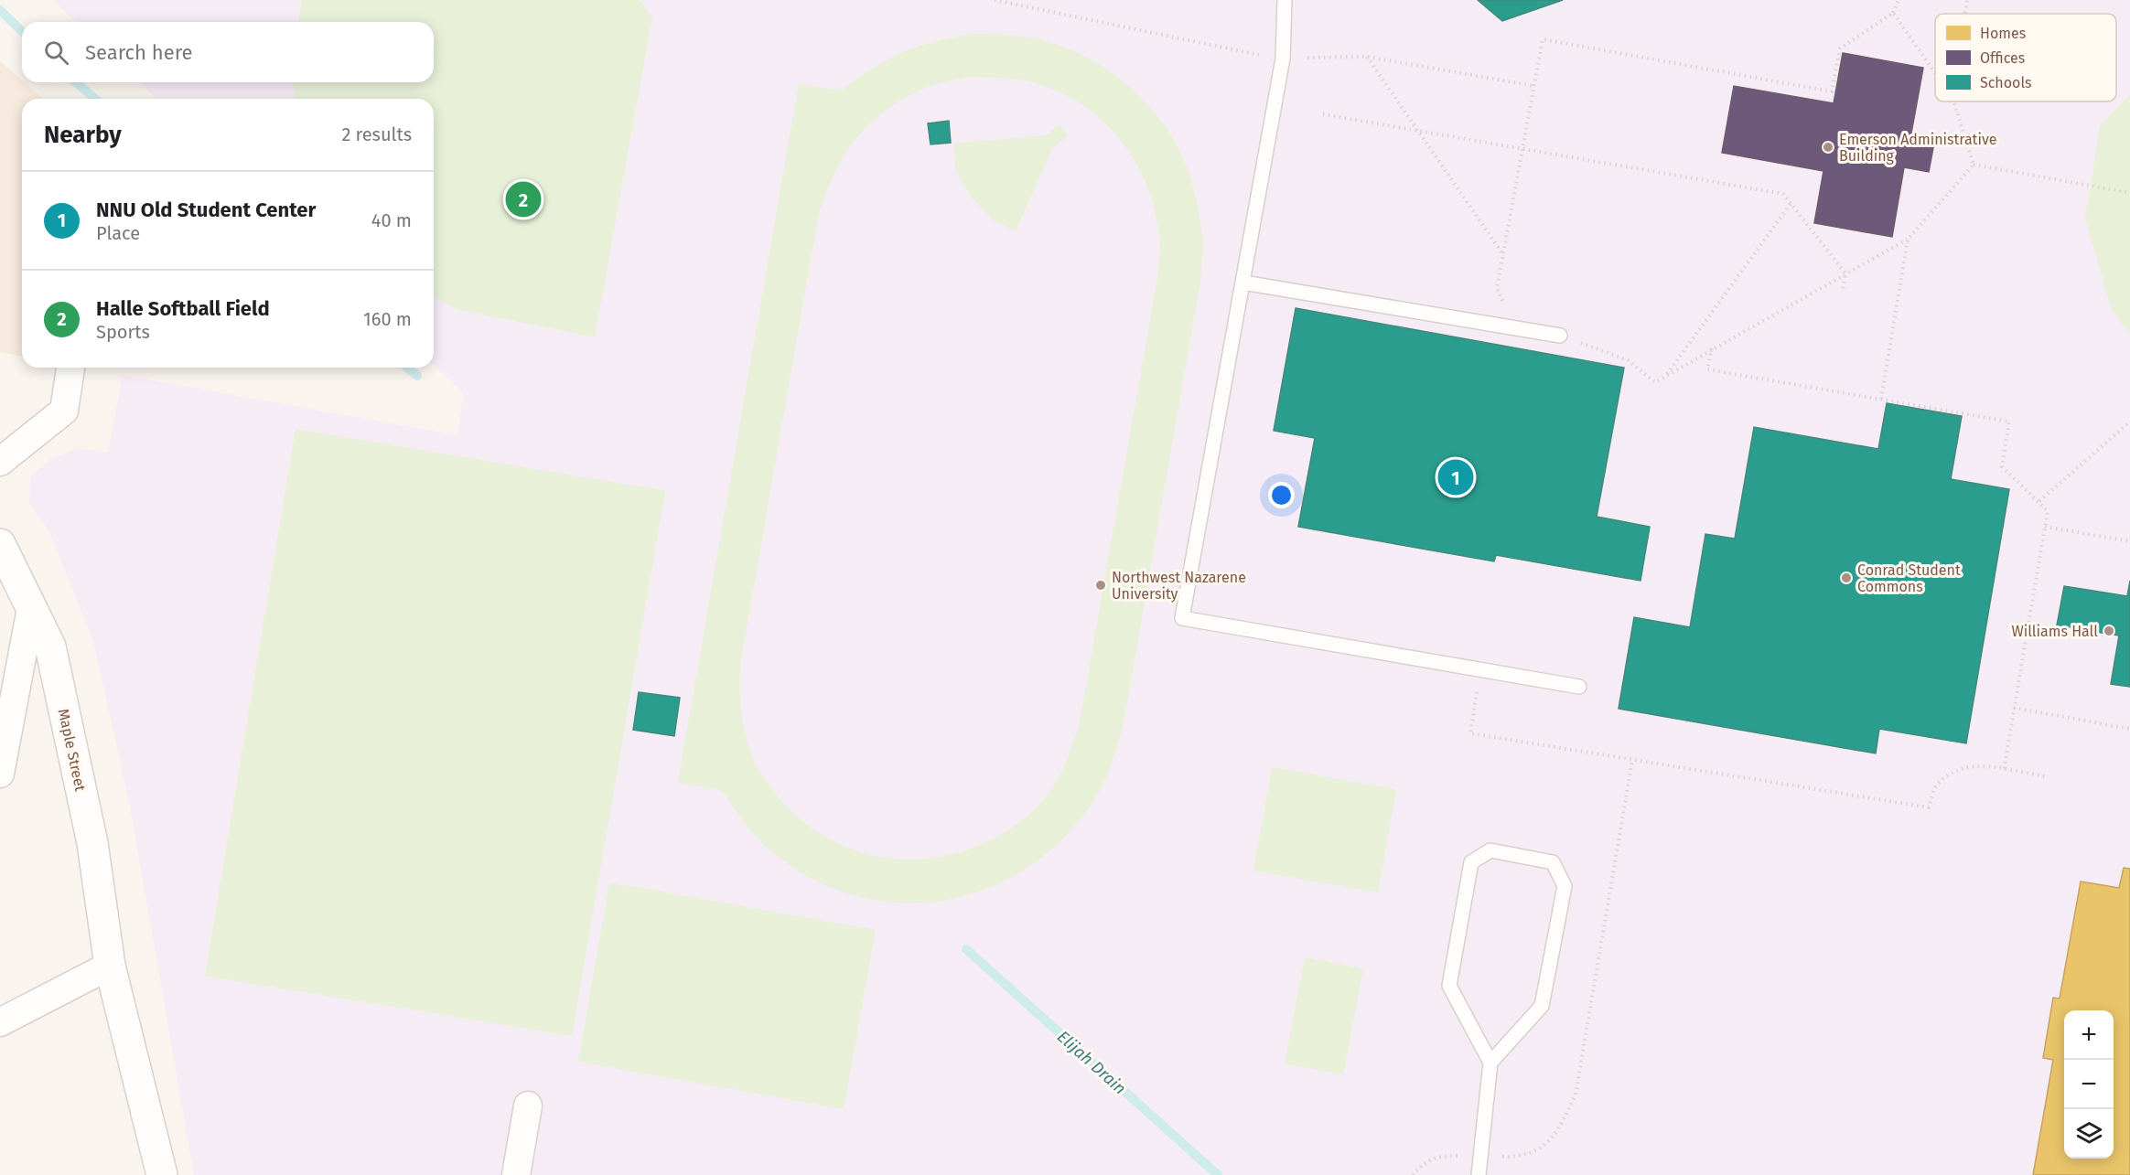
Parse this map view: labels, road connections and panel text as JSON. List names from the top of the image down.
{
  "streets": {
    "main road": ["Maple Street"]
  },
  "water": ["Elijah Drain"],
  "places": [
    "Emerson Administrative Building",
    "Conrad Student Commons",
    "Northwest Nazarene University",
    "Williams Hall"
  ],
  "legend": ["Homes", "Offices", "Schools"],
  "page": {
    "search": "Search here",
    "heading": ["Nearby", "2 results"],
    "list": [
      {
        "mark": "1",
        "name": "NNU Old Student Center",
        "note": "Place",
        "value": "40 m"
      },
      {
        "mark": "2",
        "name": "Halle Softball Field",
        "note": "Sports",
        "value": "160 m"
      }
    ],
    "pins": ["2", "1"],
    "map_buttons": ["+", "−"]
  }
}
